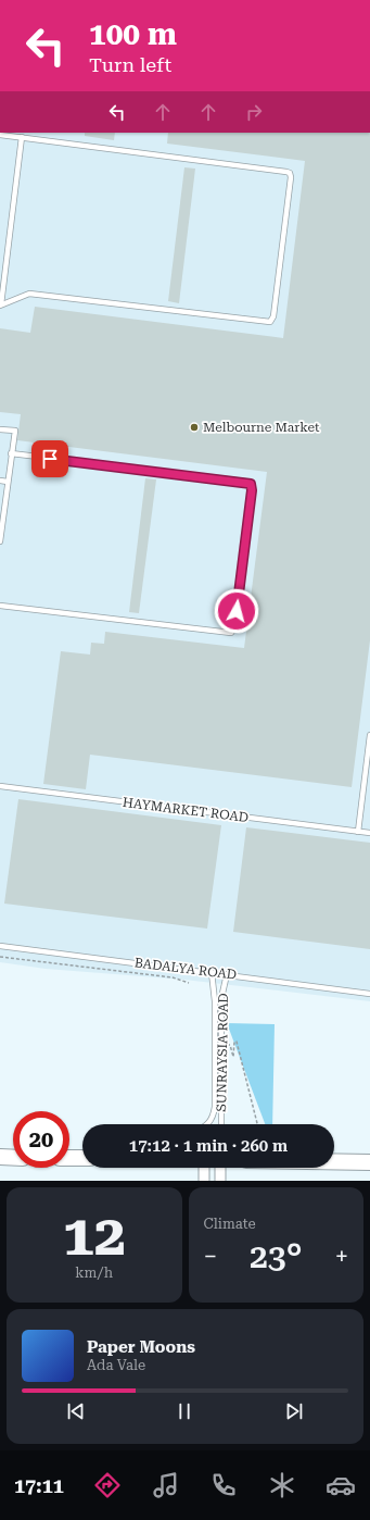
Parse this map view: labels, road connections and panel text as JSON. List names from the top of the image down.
{
  "streets": {
    "lane": ["HAYMARKET ROAD", "BADALYA ROAD", "SUNRAYSIA ROAD"]
  },
  "crossings": [
    ["BADALYA ROAD", "SUNRAYSIA ROAD"]
  ],
  "places": ["Melbourne Market"],
  "page": {
    "turn": ["100 m", "Turn left"],
    "limit": "20",
    "trip": "17:12 · 1 min · 260 m",
    "tile": [
      ["12", "km/h"],
      "Climate"
    ],
    "heat": ["−", "23°", "+"],
    "song": ["Paper Moons", "Ada Vale"],
    "tabs": "17:11"
  }
}
